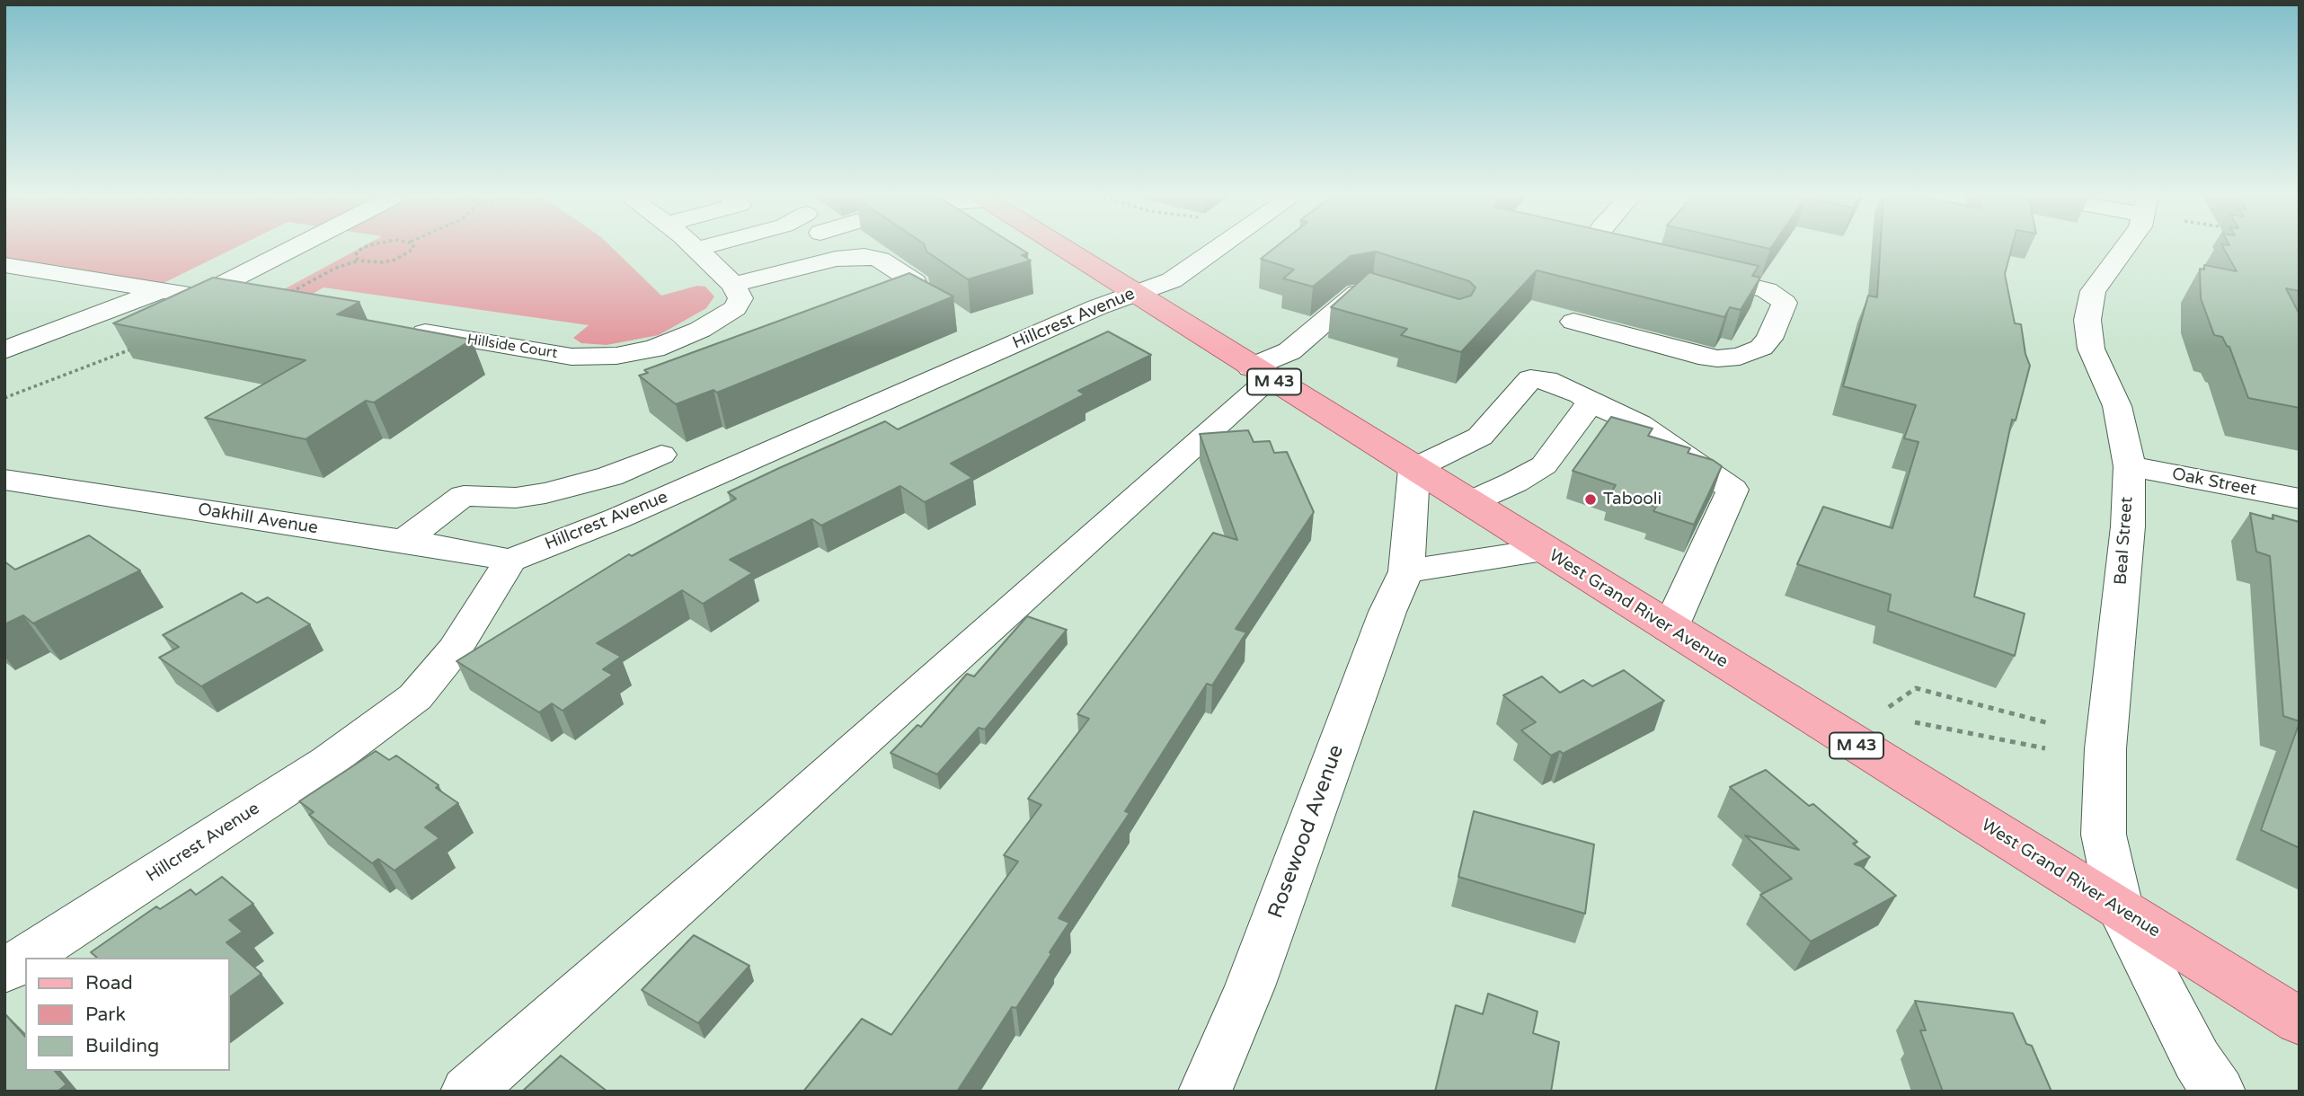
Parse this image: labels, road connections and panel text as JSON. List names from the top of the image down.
{
  "streets": {
    "main road": ["M 43", "West Grand River Avenue"],
    "street": [
      "Hillcrest Avenue",
      "Hillside Court",
      "Oak Street",
      "Oakhill Avenue",
      "Beal Street",
      "Rosewood Avenue"
    ]
  },
  "crossings": [
    ["Hillcrest Avenue", "Oakhill Avenue"],
    ["Hillcrest Avenue", "West Grand River Avenue"],
    ["Oak Street", "Beal Street"],
    ["Beal Street", "West Grand River Avenue"],
    ["West Grand River Avenue", "Rosewood Avenue"]
  ],
  "places": ["Tabooli"],
  "legend": ["Road", "Park", "Building"]
}
